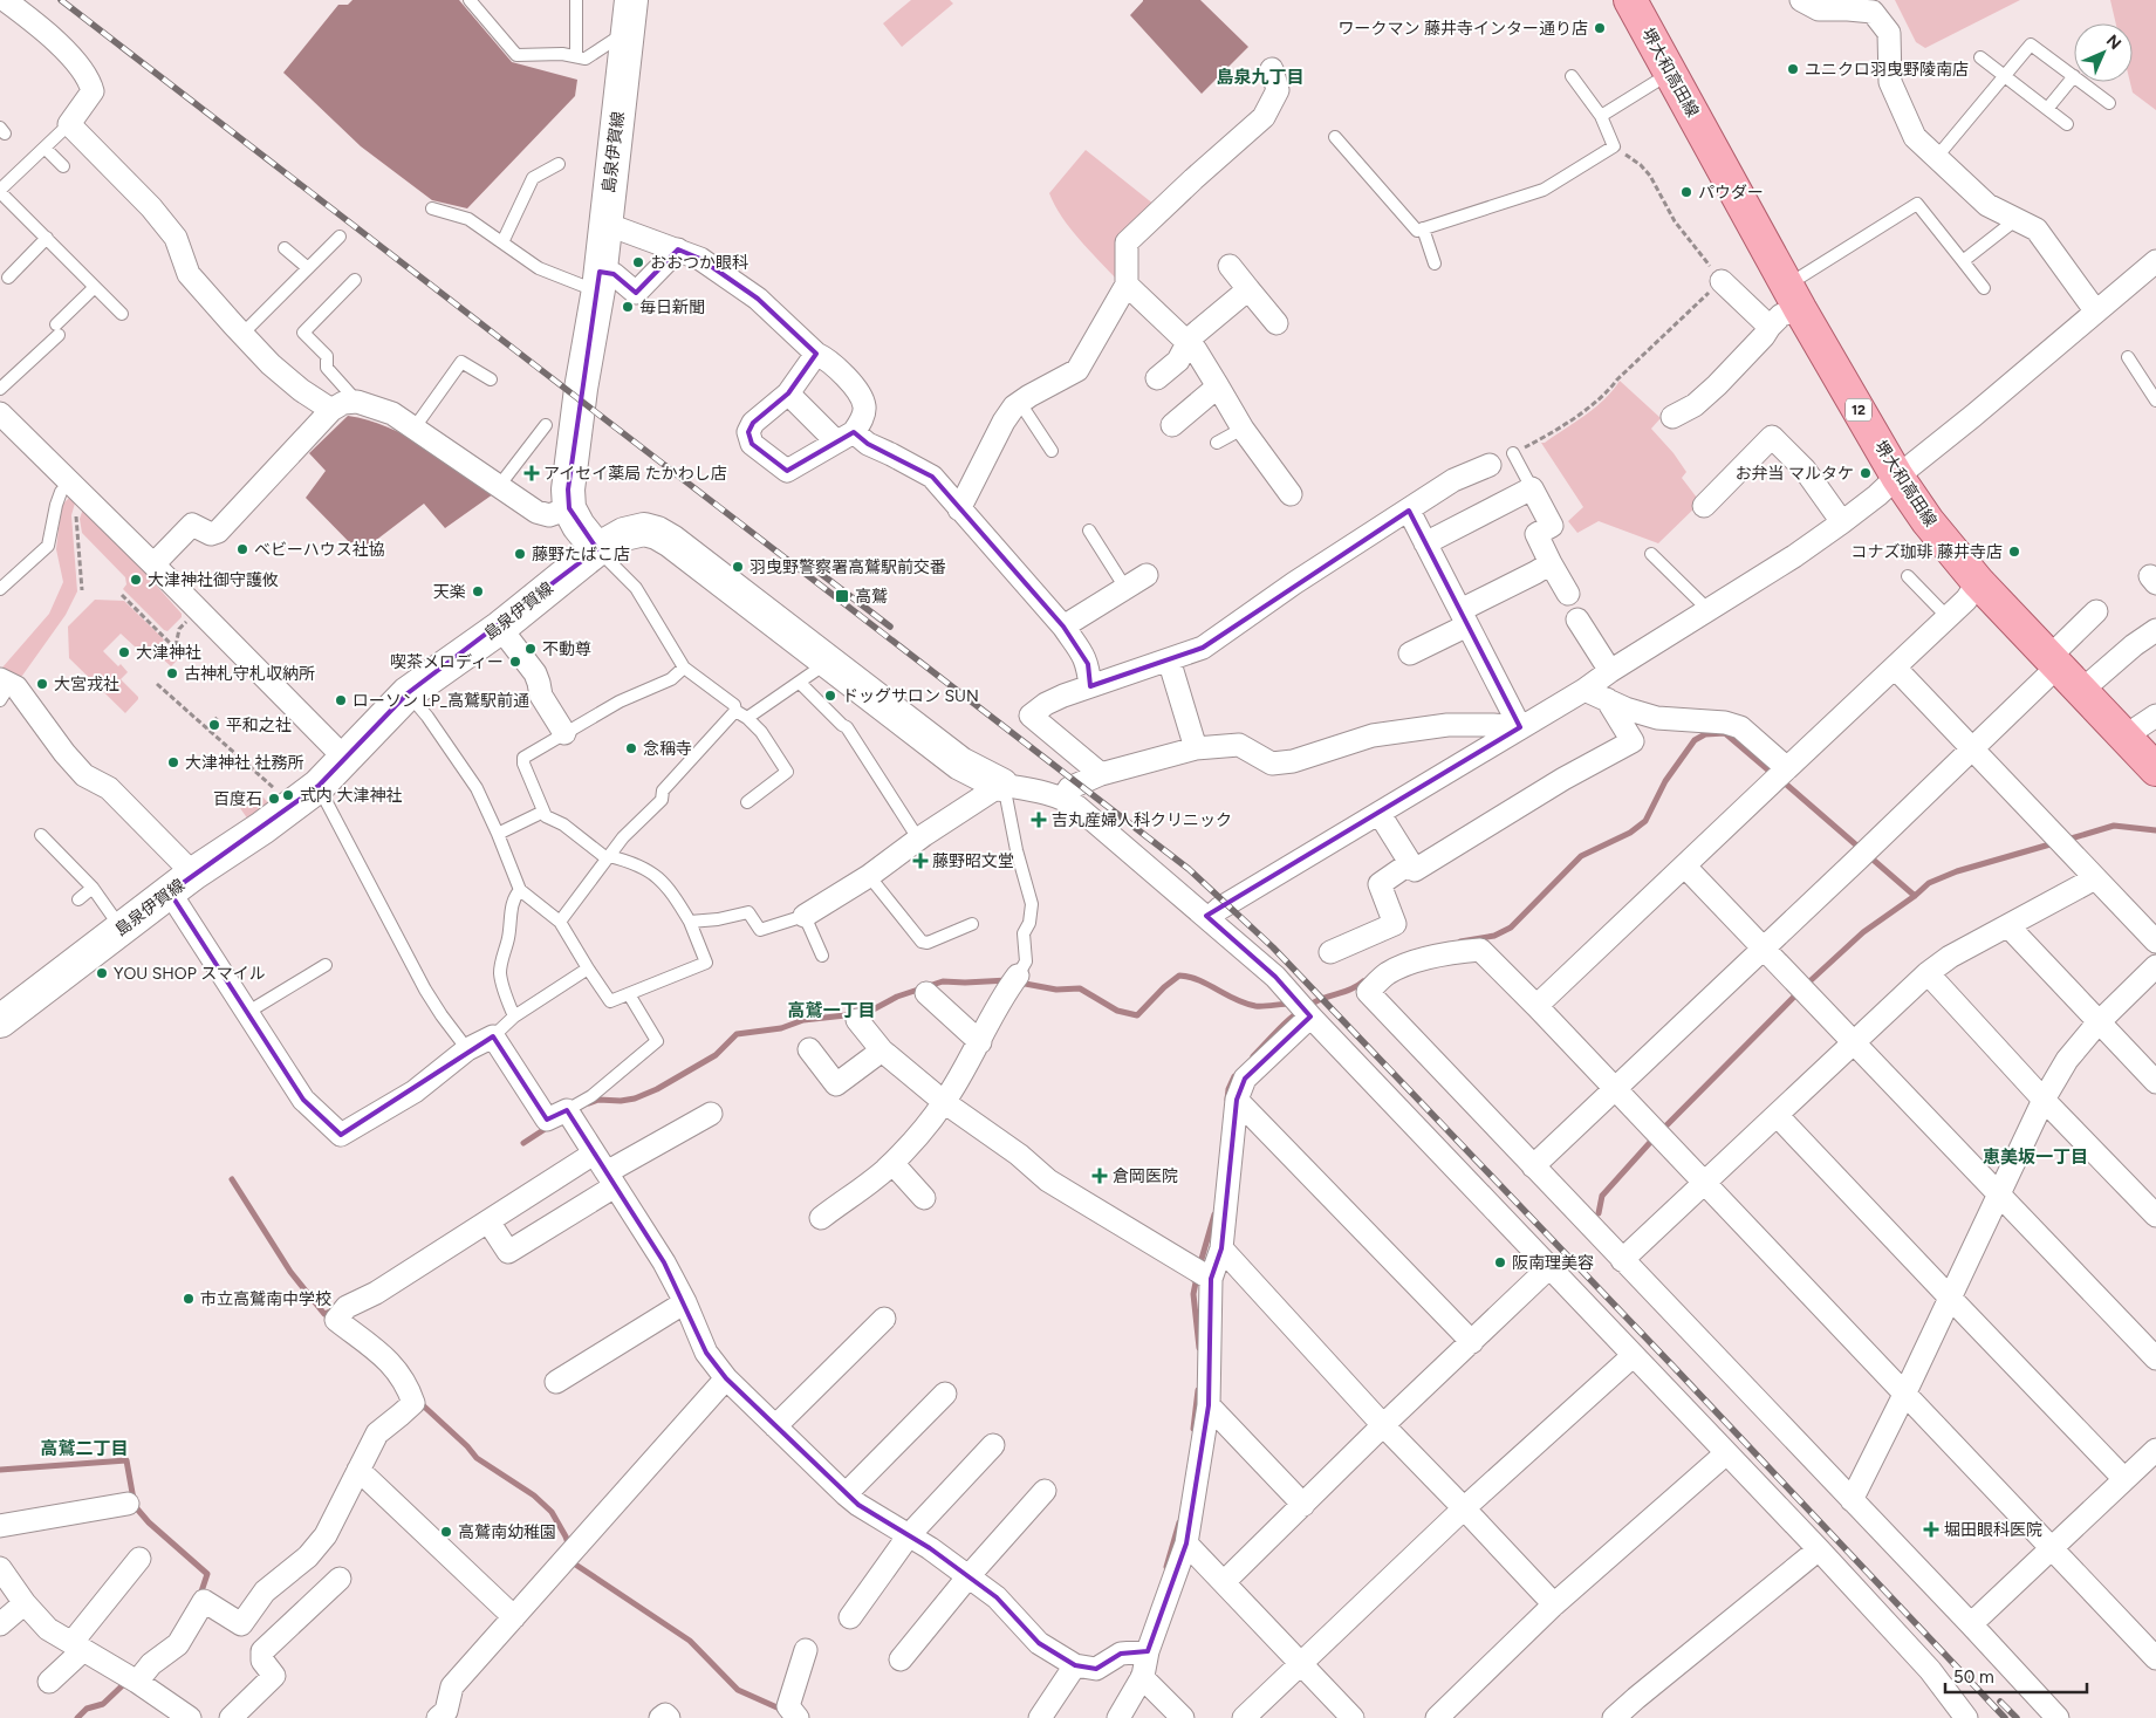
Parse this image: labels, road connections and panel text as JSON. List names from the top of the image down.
{
  "streets": {
    "main road": ["堺大和高田線", "島泉伊賀線", "12"]
  },
  "districts": [
    "島泉九丁目",
    "高鷲一丁目",
    "恵美坂一丁目",
    "高鷲二丁目"
  ],
  "places": {
    "other": [
      "ワークマン 藤井寺インター通り店",
      "ユニクロ羽曳野陵南店",
      "パウダー",
      "おおつか眼科",
      "毎日新聞",
      "お弁当 マルタケ",
      "ベビーハウス社協",
      "コナズ珈琲 藤井寺店",
      "藤野たばこ店",
      "羽曳野警察署高鷲駅前交番",
      "大津神社御守護攸",
      "天楽",
      "不動尊",
      "大津神社",
      "喫茶メロディー",
      "古神札守札収納所",
      "大宮戎社",
      "ドッグサロン SUN",
      "ローソン LP_高鷲駅前通",
      "平和之社",
      "念稱寺",
      "大津神社 社務所",
      "式内 大津神社",
      "百度石",
      "YOU SHOP スマイル",
      "阪南理美容",
      "市立高鷲南中学校",
      "高鷲南幼稚園"
    ],
    "health": [
      "アイセイ薬局 たかわし店",
      "吉丸産婦人科クリニック",
      "藤野昭文堂",
      "倉岡医院",
      "堀田眼科医院"
    ],
    "transit": ["高鷲"]
  },
  "scale_bar": "50 m",
  "north": "top right"
}
